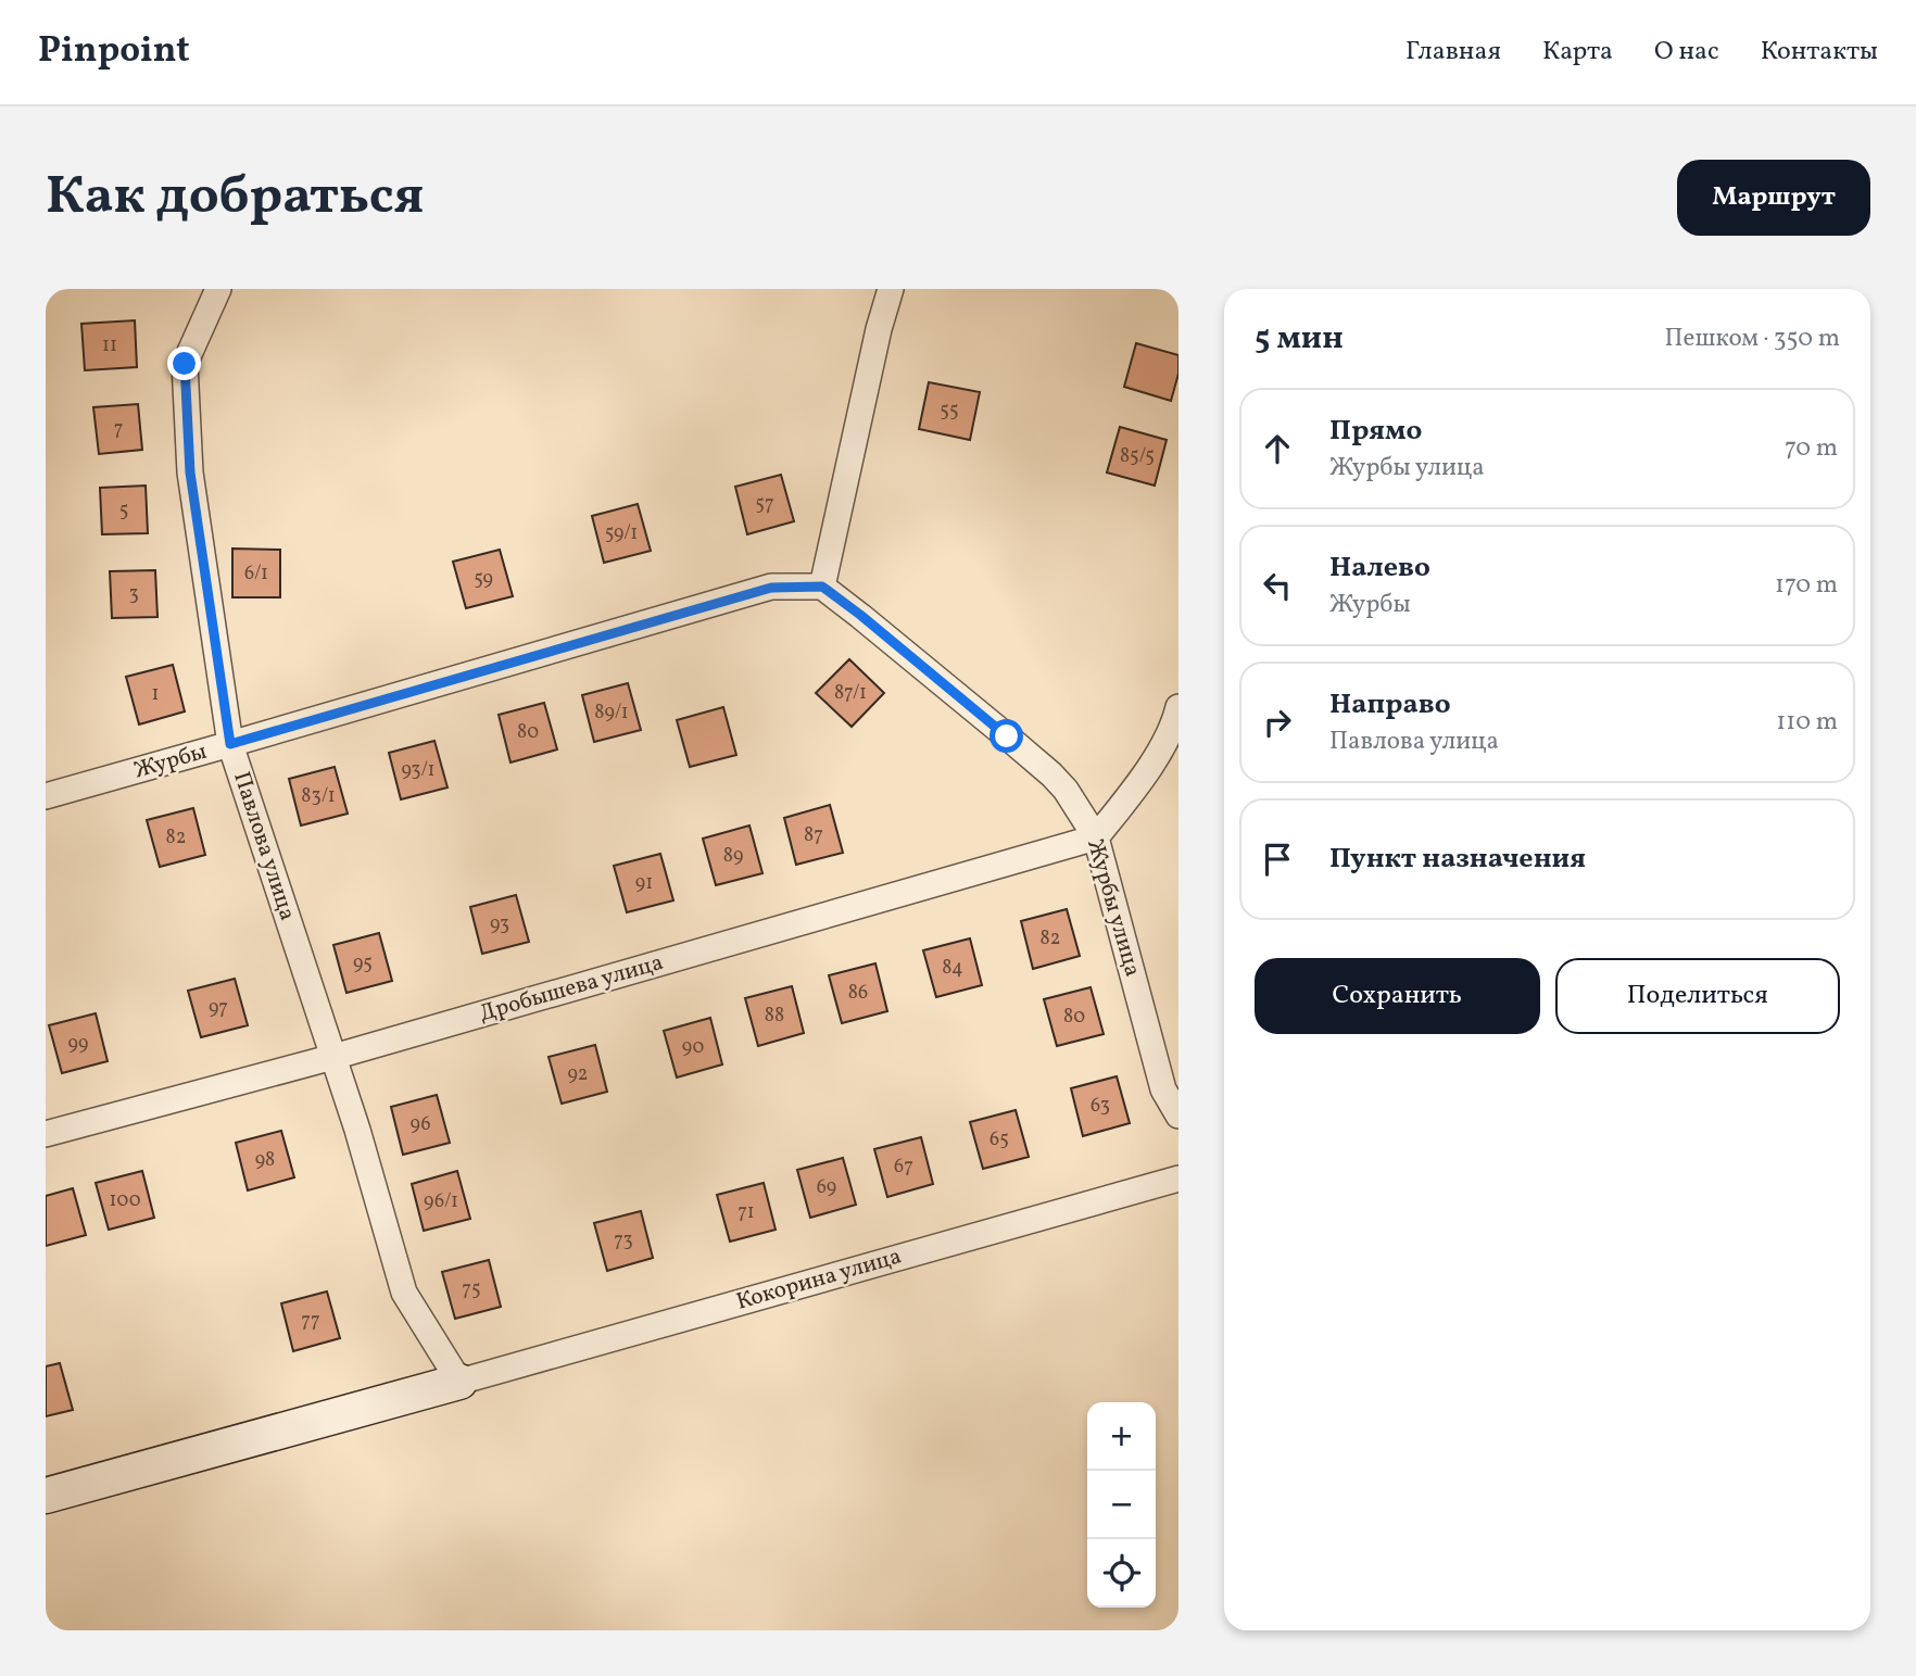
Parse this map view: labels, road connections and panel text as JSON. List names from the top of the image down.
{
  "streets": {
    "street": [
      "Журбы",
      "Павлова улица",
      "Журбы улица",
      "Дробышева улица",
      "Кокорина улица"
    ]
  },
  "crossings": [
    ["Журбы", "Павлова улица"],
    ["Журбы", "Журбы улица"],
    ["Павлова улица", "Дробышева улица"],
    ["Павлова улица", "Кокорина улица"],
    ["Журбы улица", "Дробышева улица"]
  ],
  "house_numbers": [
    "11",
    "55",
    "7",
    "85/5",
    "57",
    "5",
    "59/1",
    "6/1",
    "59",
    "3",
    "87/1",
    "1",
    "89/1",
    "80",
    "93/1",
    "83/1",
    "87",
    "82",
    "89",
    "91",
    "93",
    "82",
    "95",
    "84",
    "86",
    "97",
    "88",
    "80",
    "99",
    "90",
    "92",
    "63",
    "96",
    "65",
    "98",
    "67",
    "69",
    "100",
    "96/1",
    "71",
    "73",
    "75",
    "77"
  ],
  "page": {
    "header": "Pinpoint",
    "nav": [
      "Главная",
      "Карта",
      "О нас",
      "Контакты"
    ],
    "buttons": [
      "Маршрут",
      ["Сохранить", "Поделиться"]
    ],
    "title": "Как добраться",
    "heading": ["5 мин", "Пешком · 350 m"],
    "list": [
      ["Прямо", "Журбы улица", "70 m"],
      ["Налево", "Журбы", "170 m"],
      ["Направо", "Павлова улица", "110 m"],
      "Пункт назначения"
    ],
    "map_buttons": ["+", "−"]
  }
}
